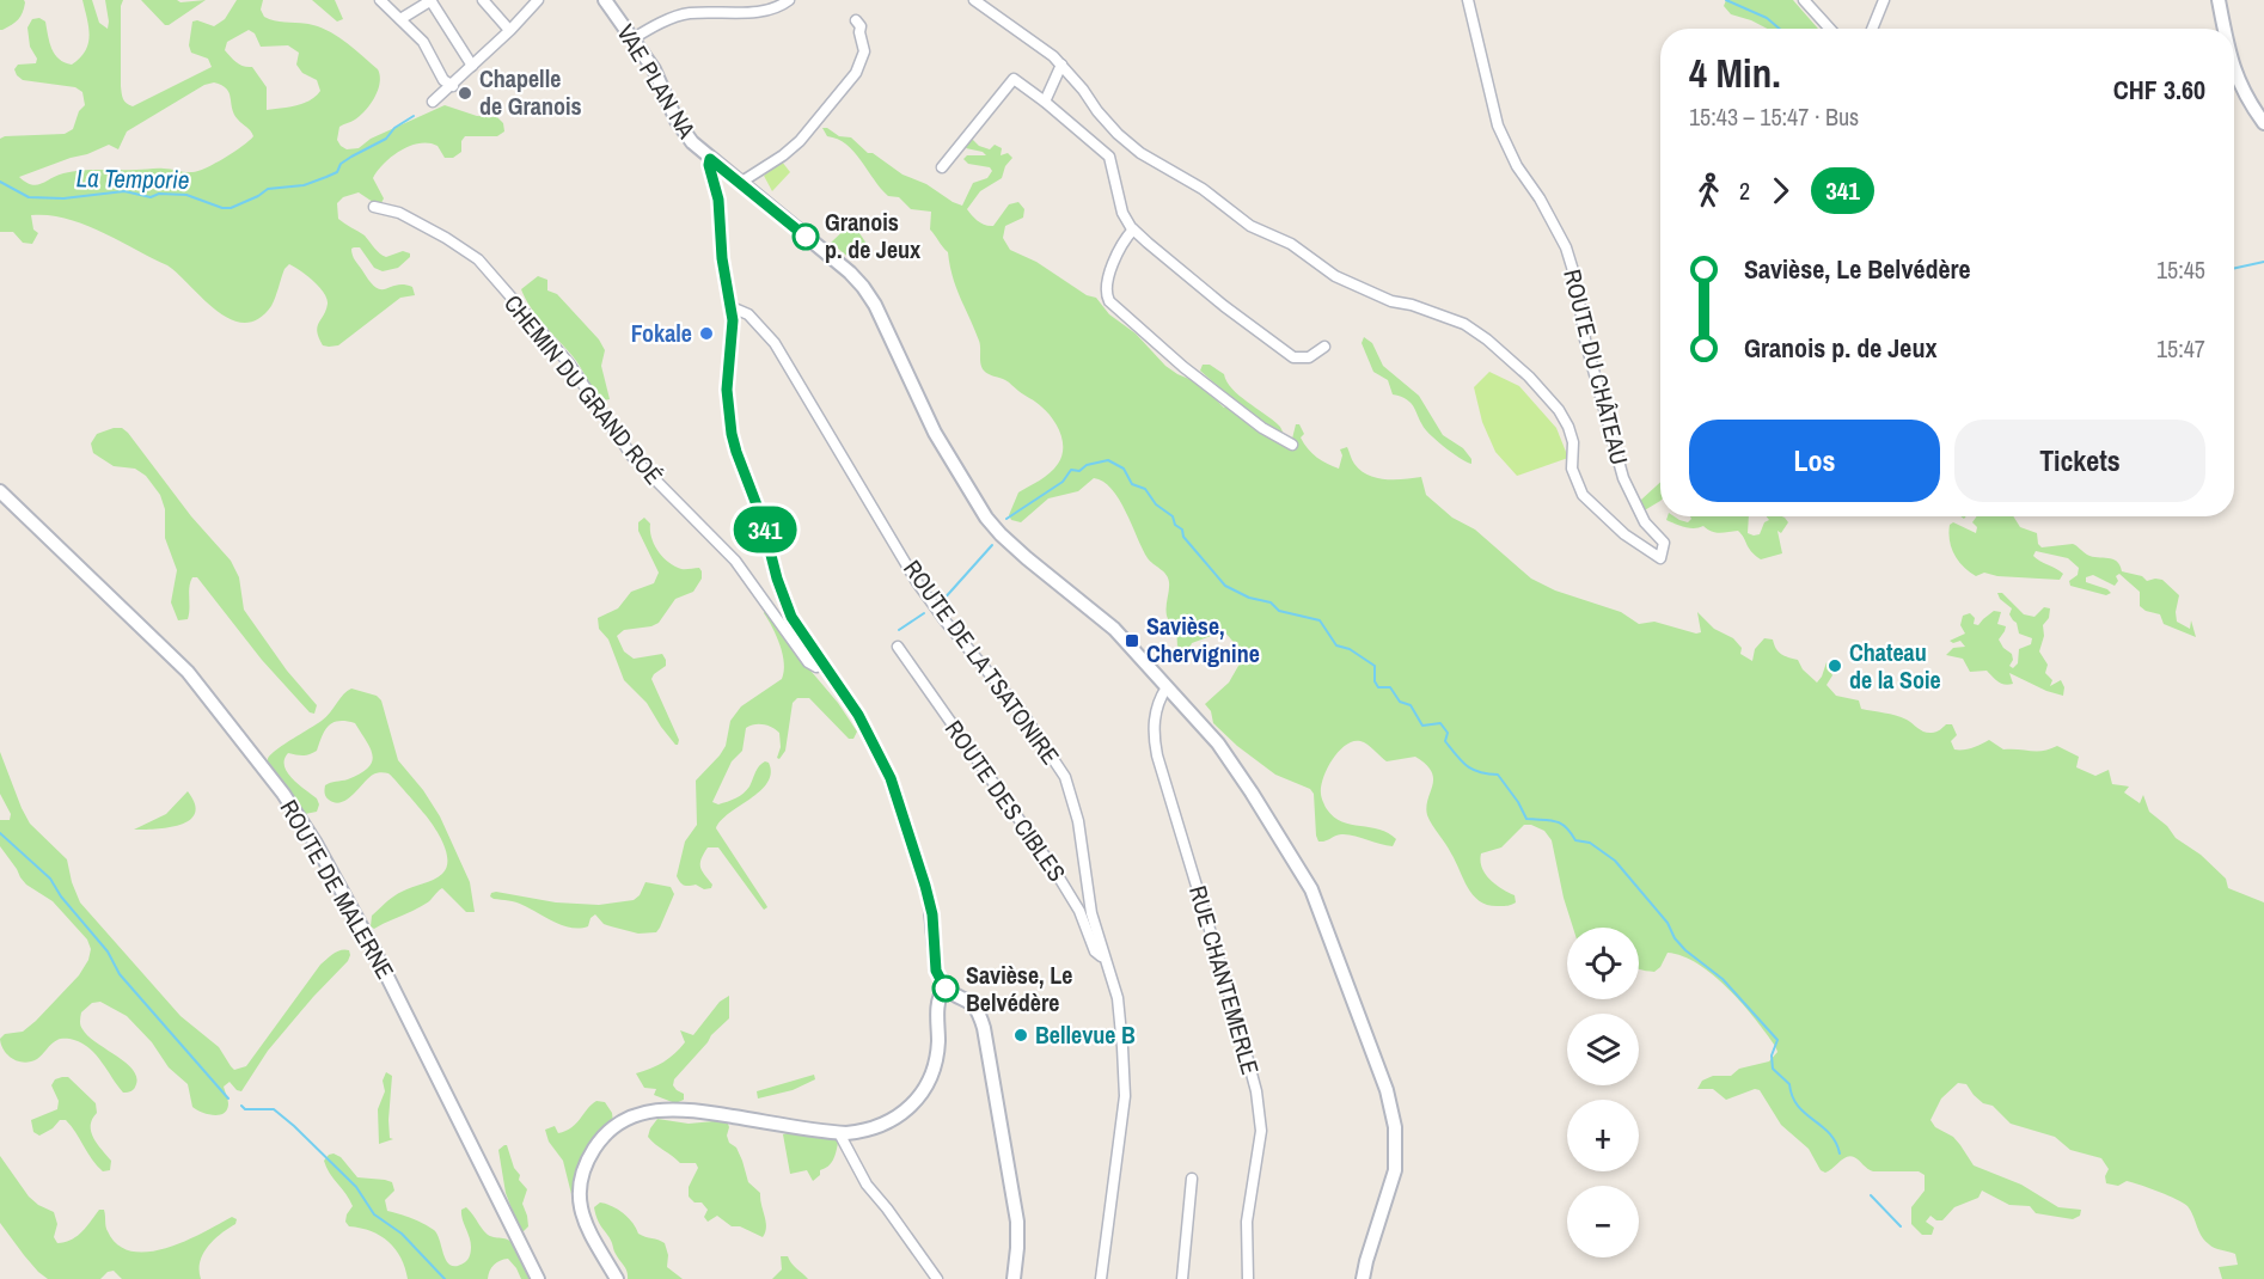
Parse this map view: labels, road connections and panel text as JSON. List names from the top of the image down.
{
  "streets": {
    "street": [
      "VAE PLAN NA",
      "ROUTE DU CHÂTEAU",
      "CHEMIN DU GRAND ROÉ",
      "ROUTE DE LA TSATONIRE",
      "ROUTE DES CIBLES",
      "ROUTE DE MALERNE",
      "RUE CHANTEMERLE"
    ]
  },
  "crossings": [
    ["VAE PLAN NA", "RUE CHANTEMERLE"],
    ["ROUTE DE LA TSATONIRE", "ROUTE DES CIBLES"]
  ],
  "water": ["La Temporie"],
  "places": {
    "other": [
      "Chapelle de Granois",
      "Granois p. de Jeux",
      "Fokale",
      "Chateau de la Soie",
      "Savièse, Le Belvédère",
      "Bellevue B"
    ],
    "transit": ["Savièse, Chervignine"]
  },
  "lines": ["bus line 341"],
  "page": {
    "on_map": "341",
    "heading": ["4 Min.", "15:43 – 15:47 · Bus", "CHF 3.60"],
    "legs": ["2", "341"],
    "list": [
      {
        "name": "Savièse, Le Belvédère",
        "value": "15:45"
      },
      {
        "name": "Granois p. de Jeux",
        "value": "15:47"
      }
    ],
    "buttons": ["Los", "Tickets"],
    "map_buttons": ["+", "−"]
  }
}
